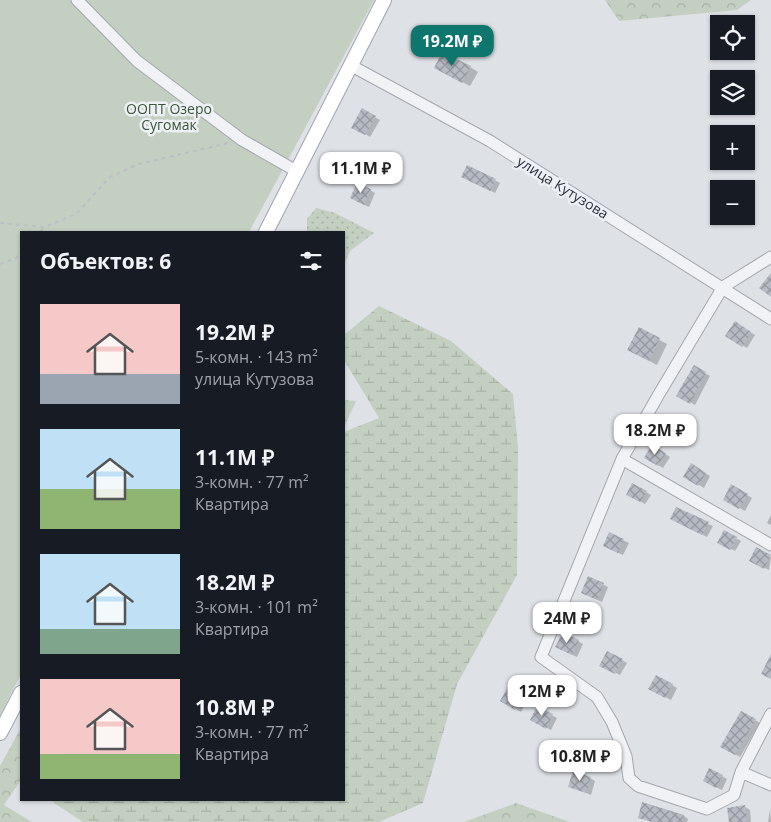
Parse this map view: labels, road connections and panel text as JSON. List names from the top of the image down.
{
  "streets": {
    "street": ["улица Кутузова"]
  },
  "parks": ["ООПТ Озеро Сугомак"],
  "page": {
    "map_buttons": ["+", "−"],
    "price": [
      "19.2M ₽",
      "11.1M ₽",
      "18.2M ₽",
      "24M ₽",
      "12M ₽",
      "10.8M ₽"
    ],
    "heading": "Объектов: 6",
    "list": [
      {
        "name": "19.2M ₽",
        "note": "5-комн. · 143 m² · улица Кутузова"
      },
      {
        "name": "11.1M ₽",
        "note": "3-комн. · 77 m² · Квартира"
      },
      {
        "name": "18.2M ₽",
        "note": "3-комн. · 101 m² · Квартира"
      },
      {
        "name": "10.8M ₽",
        "note": "3-комн. · 77 m² · Квартира"
      }
    ]
  }
}
